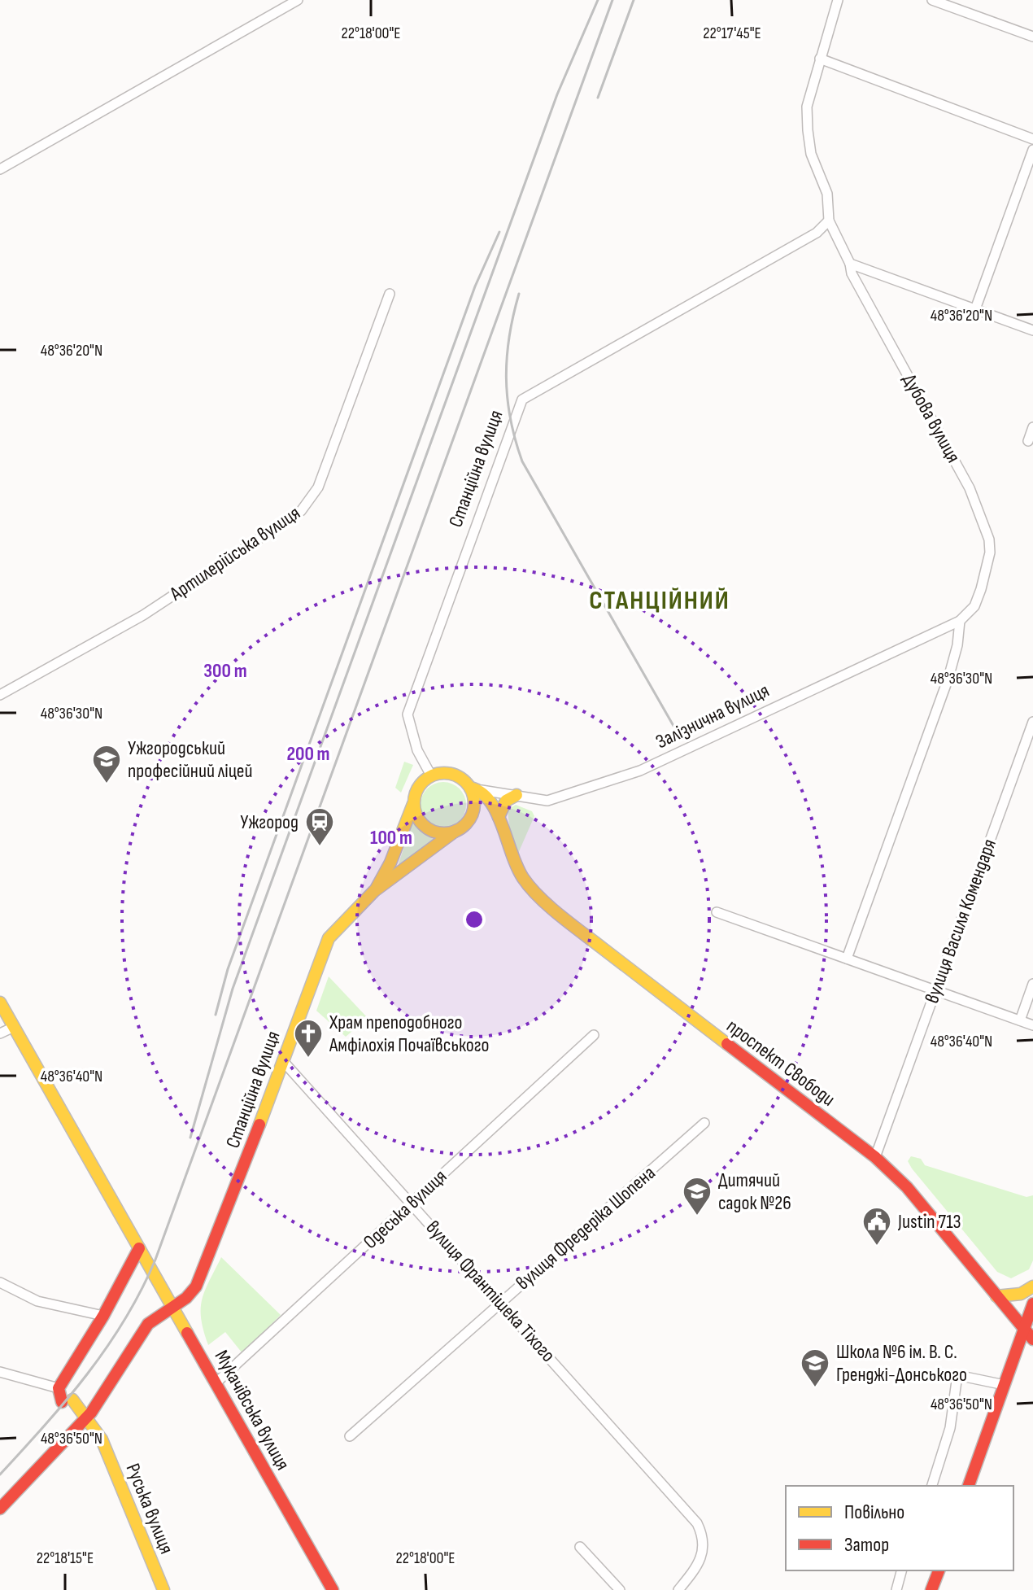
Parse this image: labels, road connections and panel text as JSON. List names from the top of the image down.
{
  "streets": {
    "main road": [
      "Станційна вулиця",
      "проспект Свободи",
      "Мукачівська вулиця",
      "Руська вулиця"
    ],
    "street": [
      "Дубова вулиця",
      "Артилерійська вулиця",
      "Залізнична вулиця",
      "вулиця Василя Комендаря",
      "Одеська вулиця",
      "вулиця Фредеріка Шопена",
      "вулиця Франтішека Тіхого"
    ]
  },
  "crossings": [
    ["Дубова вулиця", "Станційна вулиця"],
    ["Дубова вулиця", "Залізнична вулиця"],
    ["Станційна вулиця", "Залізнична вулиця"],
    ["Станційна вулиця", "проспект Свободи"],
    ["Станційна вулиця", "вулиця Франтішека Тіхого"],
    ["Станційна вулиця", "Мукачівська вулиця"],
    ["Станційна вулиця", "Руська вулиця"],
    ["Залізнична вулиця", "проспект Свободи"],
    ["вулиця Василя Комендаря", "проспект Свободи"],
    ["Одеська вулиця", "вулиця Франтішека Тіхого"],
    ["Одеська вулиця", "Мукачівська вулиця"],
    ["вулиця Фредеріка Шопена", "вулиця Франтішека Тіхого"]
  ],
  "districts": ["СТАНЦІЙНИЙ"],
  "places": {
    "school or university": ["Ужгородський професійний ліцей", "Дитячий садок №26", "Школа №6 ім. В. С. Гренджі-Донського"],
    "station": ["Ужгород"],
    "church": ["Храм преподобного Амфілохія Почаївського"],
    "public building": ["Justin 713"]
  },
  "legend": ["Повільно", "Затор"],
  "coordinates": [
    "22°18'00\"E",
    "22°17'45\"E",
    "48°36'20\"N",
    "48°36'30\"N",
    "48°36'40\"N",
    "48°36'50\"N",
    "22°18'15\"E"
  ],
  "rings": ["300 m", "200 m", "100 m"]
}
